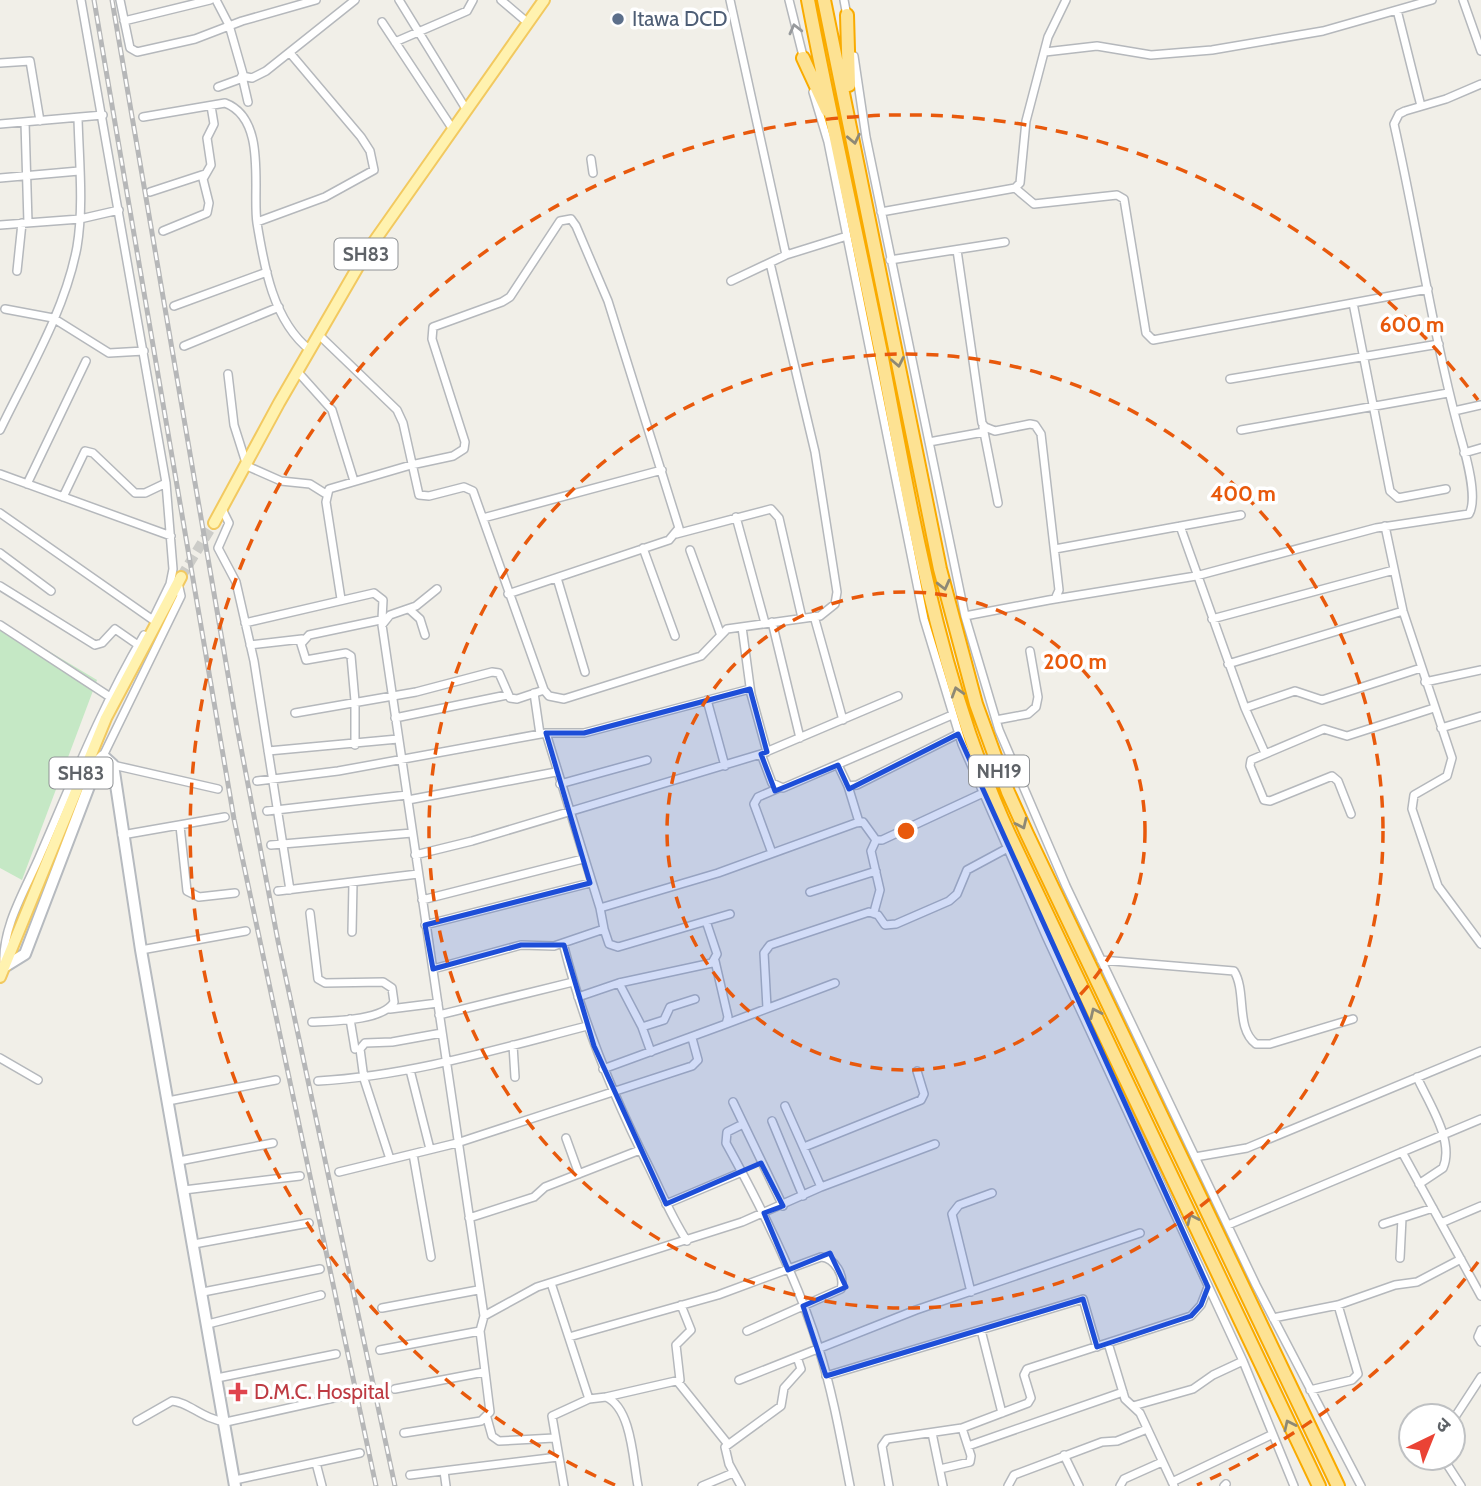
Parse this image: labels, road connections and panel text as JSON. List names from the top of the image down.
{
  "streets": {
    "highway": ["NH19"],
    "main road": ["SH83"]
  },
  "places": {
    "other": ["Itawa DCD"],
    "health": ["D.M.C. Hospital"]
  },
  "north": "top right",
  "rings": ["600 m", "400 m", "200 m"]
}
